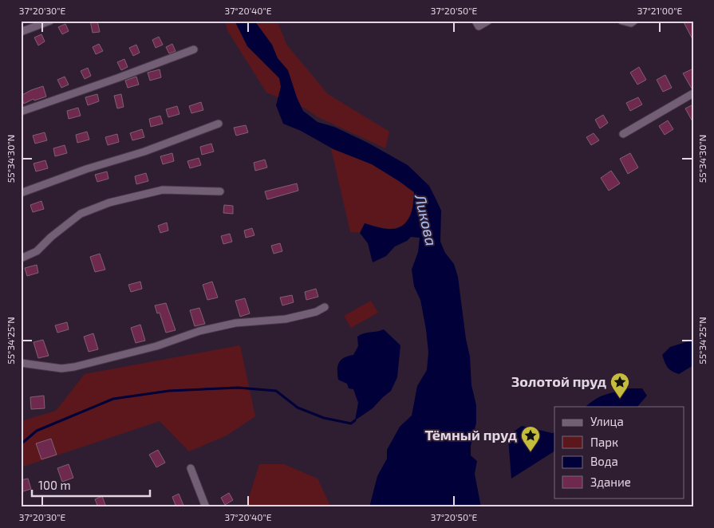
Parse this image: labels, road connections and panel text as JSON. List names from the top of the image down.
{
  "water": ["Ликова"],
  "places": {
    "place": ["Золотой пруд", "Тёмный пруд"]
  },
  "legend": [
    "Улица",
    "Парк",
    "Вода",
    "Здание"
  ],
  "scale_bar": "100 m",
  "coordinates": [
    "37°20'30\"E",
    "37°20'40\"E",
    "37°20'50\"E",
    "37°21'00\"E",
    "55°34'30\"N",
    "55°34'25\"N"
  ]
}
